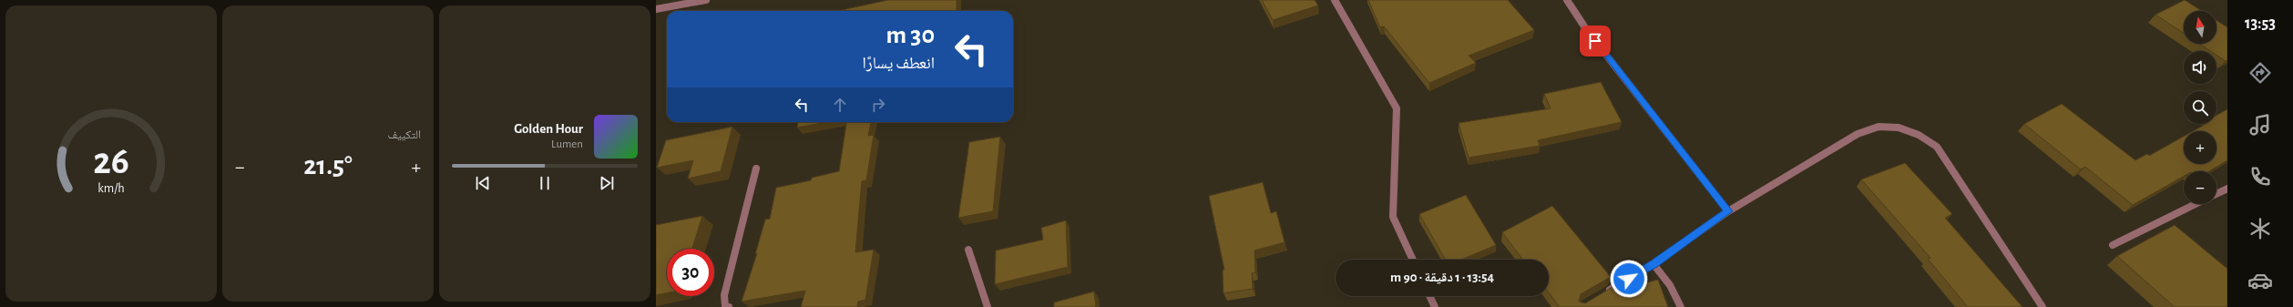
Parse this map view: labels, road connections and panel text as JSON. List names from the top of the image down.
{
  "north": "top",
  "page": {
    "tabs": "13:53",
    "tile": "التكييف",
    "map_buttons": ["+", "−"],
    "turn": ["30 m", "انعطف يسارًا"],
    "song": ["Golden Hour", "Lumen"],
    "heat": ["−", "21.5°", "+"],
    "limit": "30",
    "trip": "13:54 · 1 دقيقة · 90 m",
    "gauge": ["26", "km/h"]
  }
}
